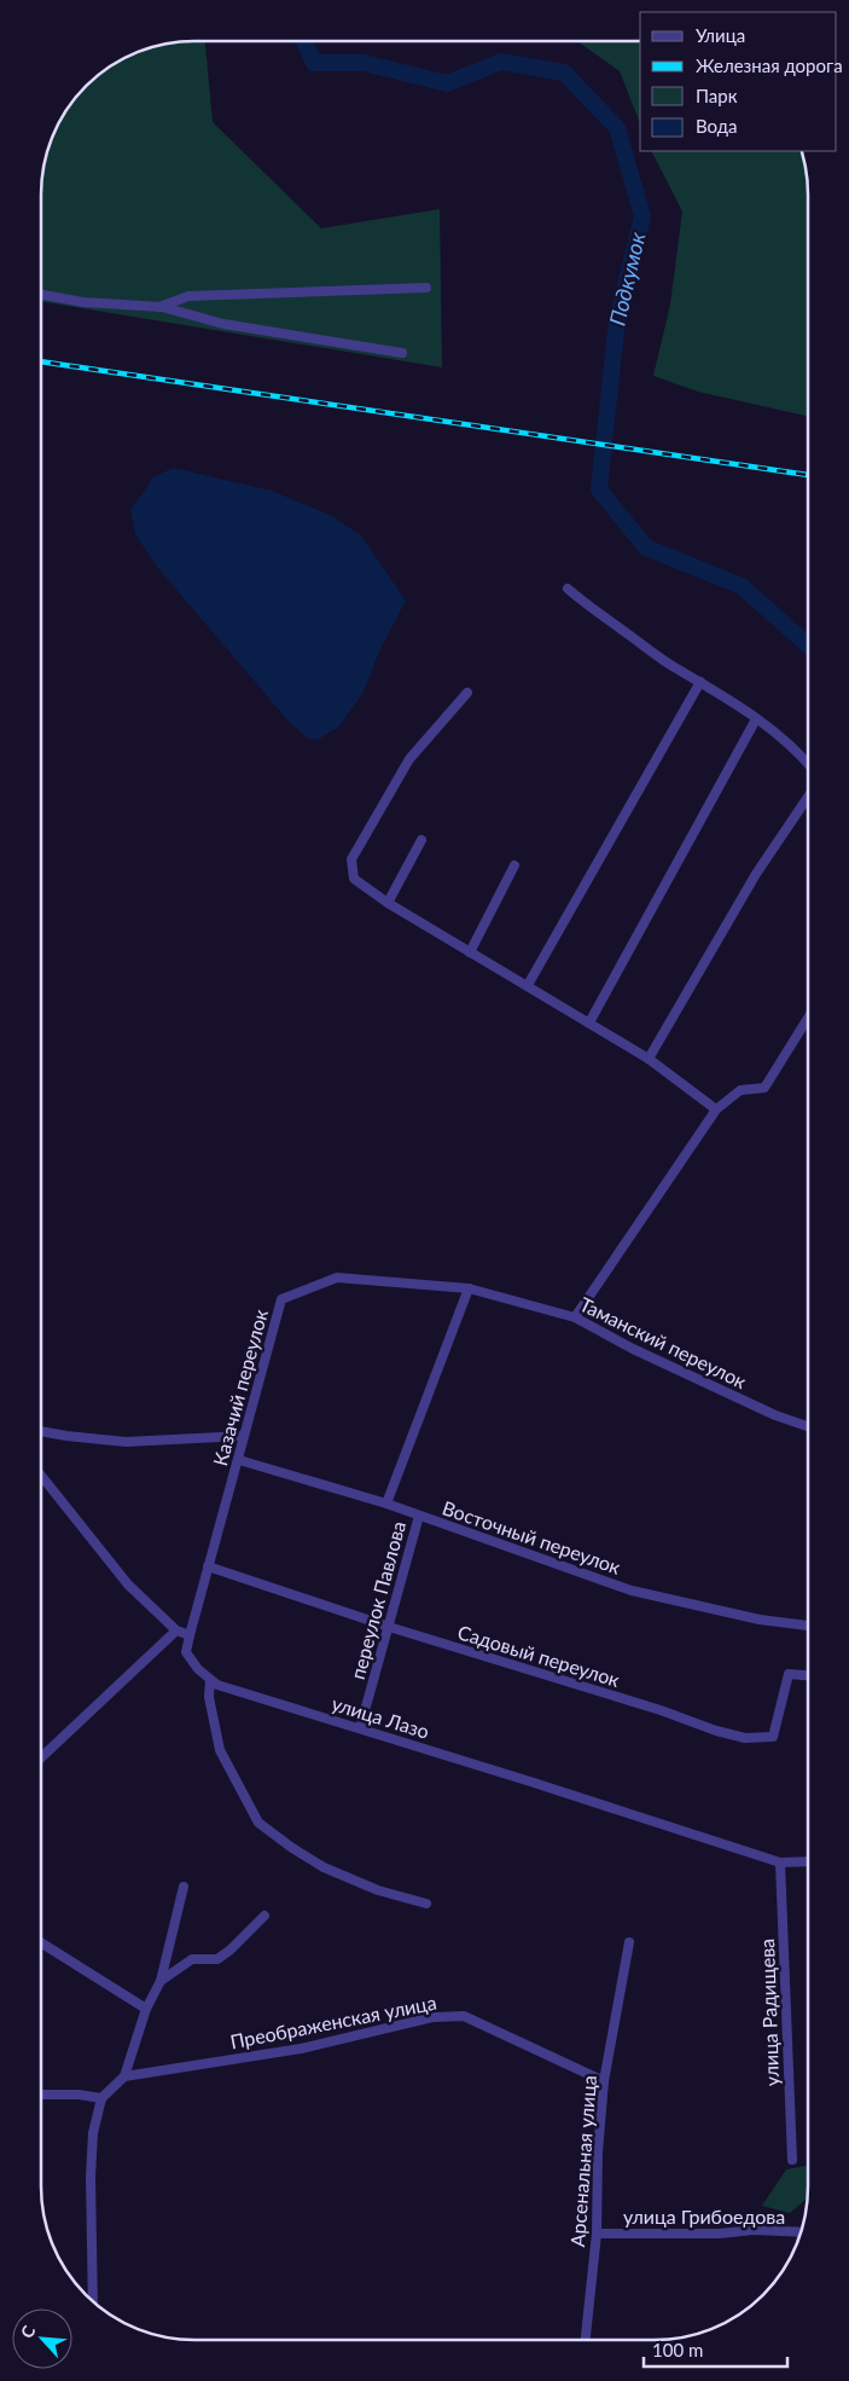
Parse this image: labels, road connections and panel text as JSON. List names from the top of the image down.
{
  "streets": {
    "street": [
      "Таманский переулок",
      "Казачий переулок",
      "Восточный переулок",
      "переулок Павлова",
      "Садовый переулок",
      "улица Лазо",
      "улица Радищева",
      "Преображенская улица",
      "Арсенальная улица",
      "улица Грибоедова"
    ]
  },
  "crossings": [
    ["Таманский переулок", "Казачий переулок"],
    ["Казачий переулок", "Восточный переулок"],
    ["Казачий переулок", "Садовый переулок"],
    ["Казачий переулок", "улица Лазо"],
    ["Восточный переулок", "переулок Павлова"],
    ["переулок Павлова", "Садовый переулок"],
    ["переулок Павлова", "улица Лазо"],
    ["улица Лазо", "улица Радищева"],
    ["Преображенская улица", "Арсенальная улица"],
    ["Арсенальная улица", "улица Грибоедова"]
  ],
  "water": ["Подкумок"],
  "legend": [
    "Улица",
    "Железная дорога",
    "Парк",
    "Вода"
  ],
  "scale_bar": "100 m",
  "north": "top left"
}
